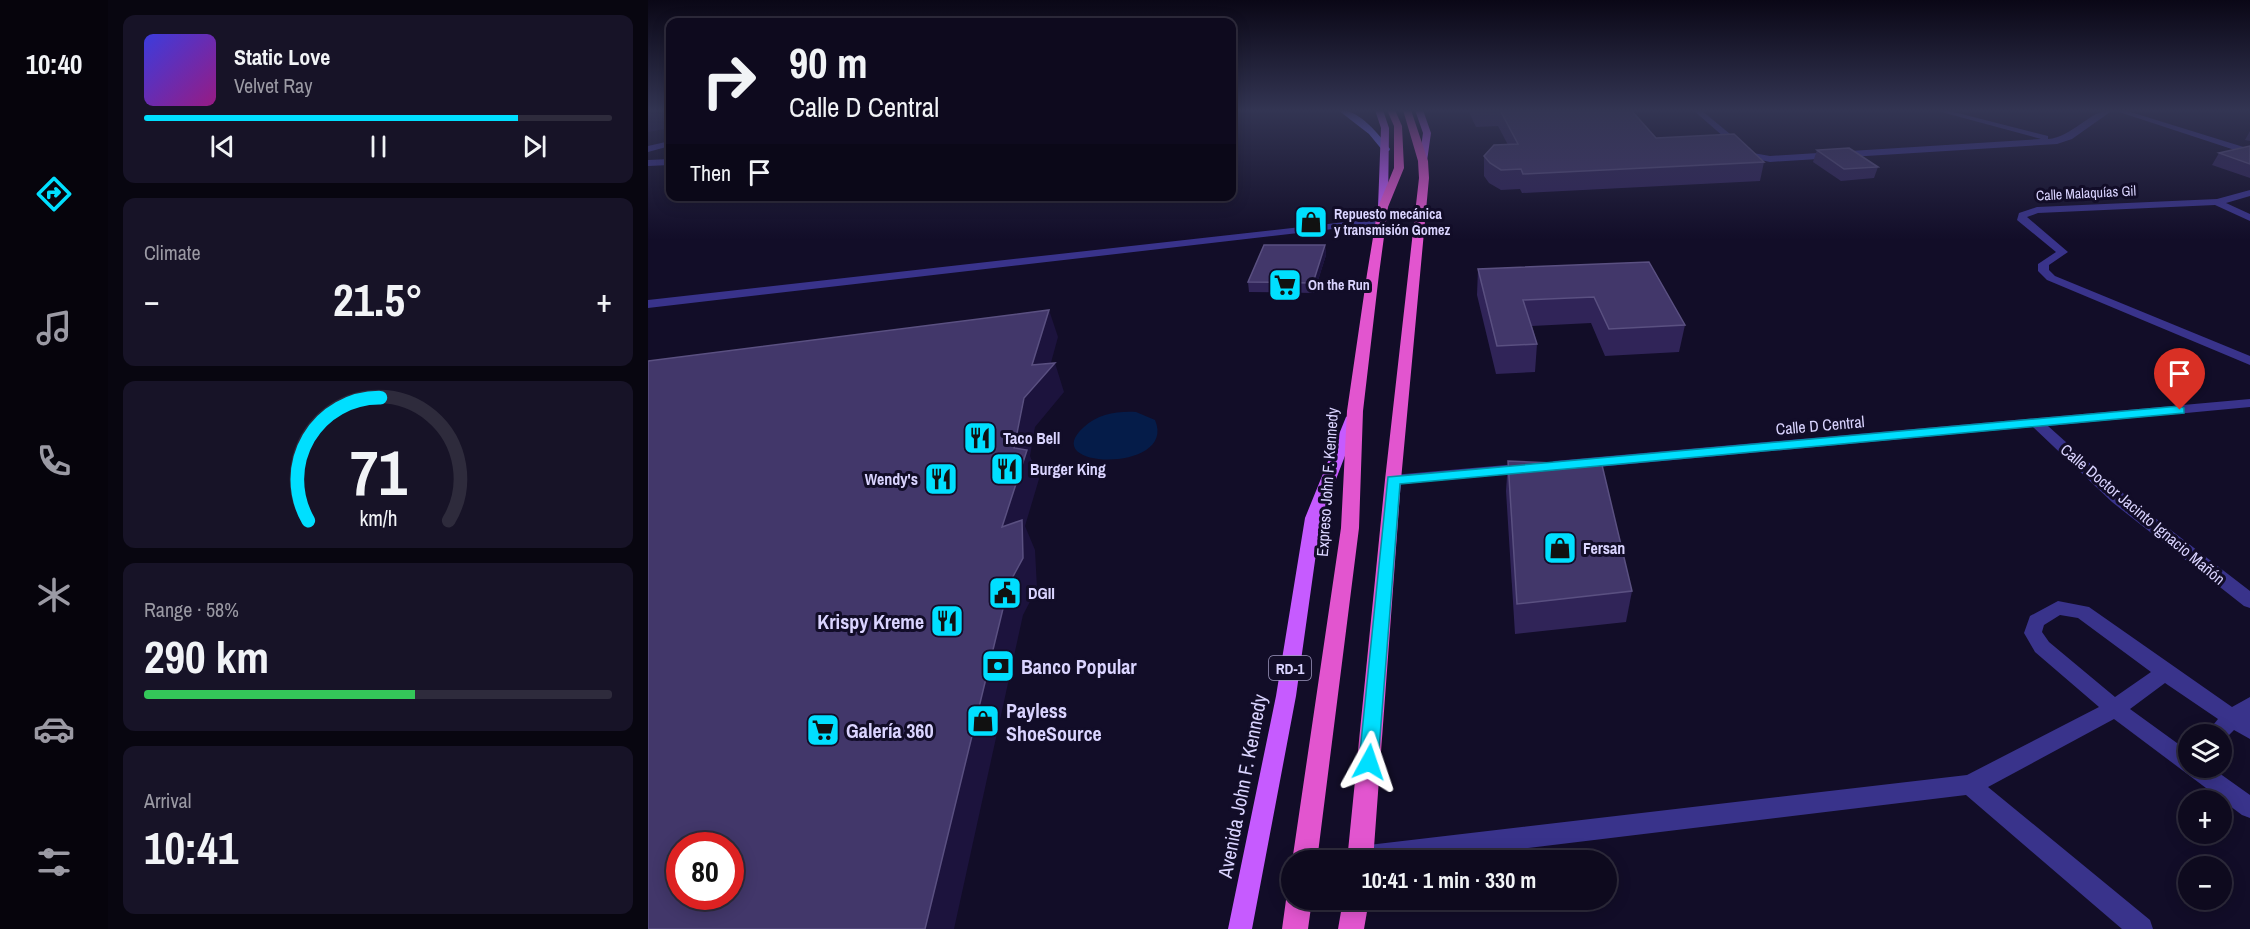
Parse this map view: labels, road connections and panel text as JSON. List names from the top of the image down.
{
  "streets": {
    "highway": ["Expreso John F. Kennedy", "RD-1"],
    "main road": ["Avenida John F. Kennedy"],
    "street": ["Calle Malaquías Gil", "Calle D Central", "Calle Doctor Jacinto Ignacio Mañón"]
  },
  "crossings": [
    ["Calle D Central", "Calle Doctor Jacinto Ignacio Mañón"],
    ["Expreso John F. Kennedy", "RD-1"],
    ["Expreso John F. Kennedy", "Avenida John F. Kennedy"]
  ],
  "places": {
    "shop": ["Repuesto mecánica y transmisión Gomez", "Fersan", "Payless ShoeSource"],
    "supermarket": ["On the Run", "Galería 360"],
    "restaurant": [
      "Taco Bell",
      "Burger King",
      "Wendy's",
      "Krispy Kreme"
    ],
    "public building": ["DGII"],
    "bank": ["Banco Popular"]
  },
  "page": {
    "tabs": "10:40",
    "turn": ["90 m", "Calle D Central"],
    "song": ["Static Love", "Velvet Ray"],
    "then": "Then",
    "tile": [
      "Climate",
      ["Range · 58%", "290 km"],
      ["Arrival", "10:41"]
    ],
    "heat": ["−", "21.5°", "+"],
    "map_buttons": ["+", "−"],
    "limit": "80",
    "trip": "10:41 · 1 min · 330 m",
    "gauge": ["71", "km/h"]
  }
}
